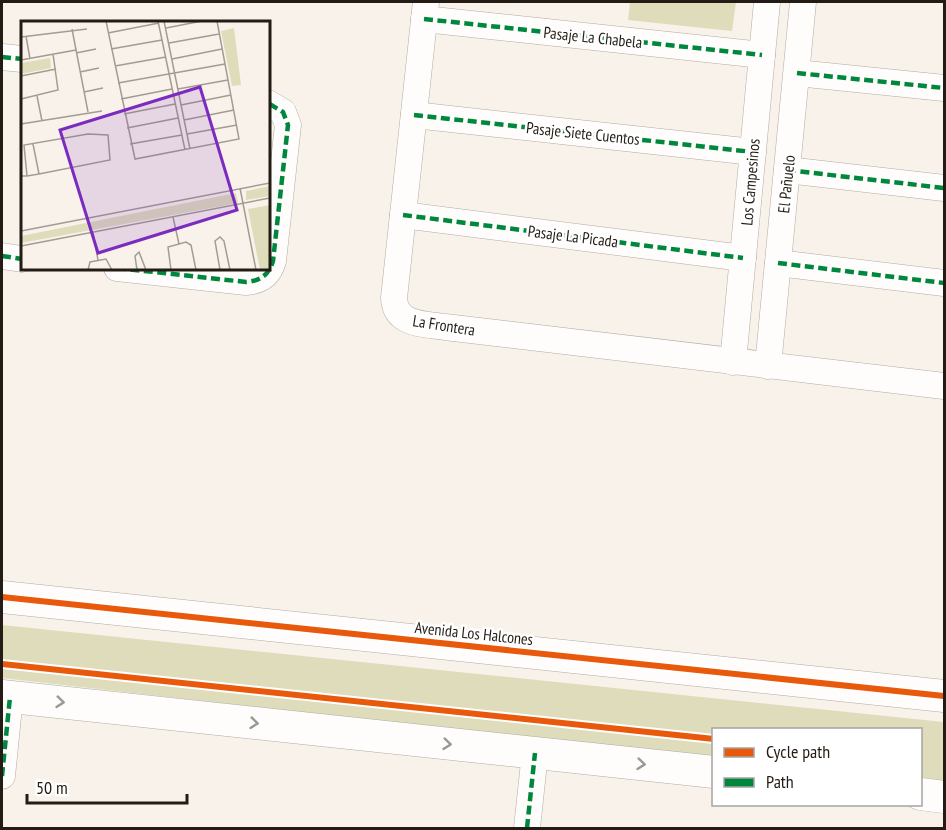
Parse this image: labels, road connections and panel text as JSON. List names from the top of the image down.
{
  "streets": {
    "street": [
      "Pasaje La Chabela",
      "Pasaje Siete Cuentos",
      "Los Campesinos",
      "El Pañuelo",
      "Pasaje La Picada",
      "La Frontera",
      "Avenida Los Halcones"
    ]
  },
  "crossings": [
    ["Pasaje La Chabela", "Los Campesinos"],
    ["Pasaje La Chabela", "La Frontera"],
    ["Pasaje Siete Cuentos", "Los Campesinos"],
    ["Pasaje Siete Cuentos", "La Frontera"],
    ["Los Campesinos", "Pasaje La Picada"],
    ["Los Campesinos", "La Frontera"],
    ["El Pañuelo", "La Frontera"],
    ["Pasaje La Picada", "La Frontera"]
  ],
  "legend": ["Cycle path", "Path"],
  "scale_bar": "50 m"
}
